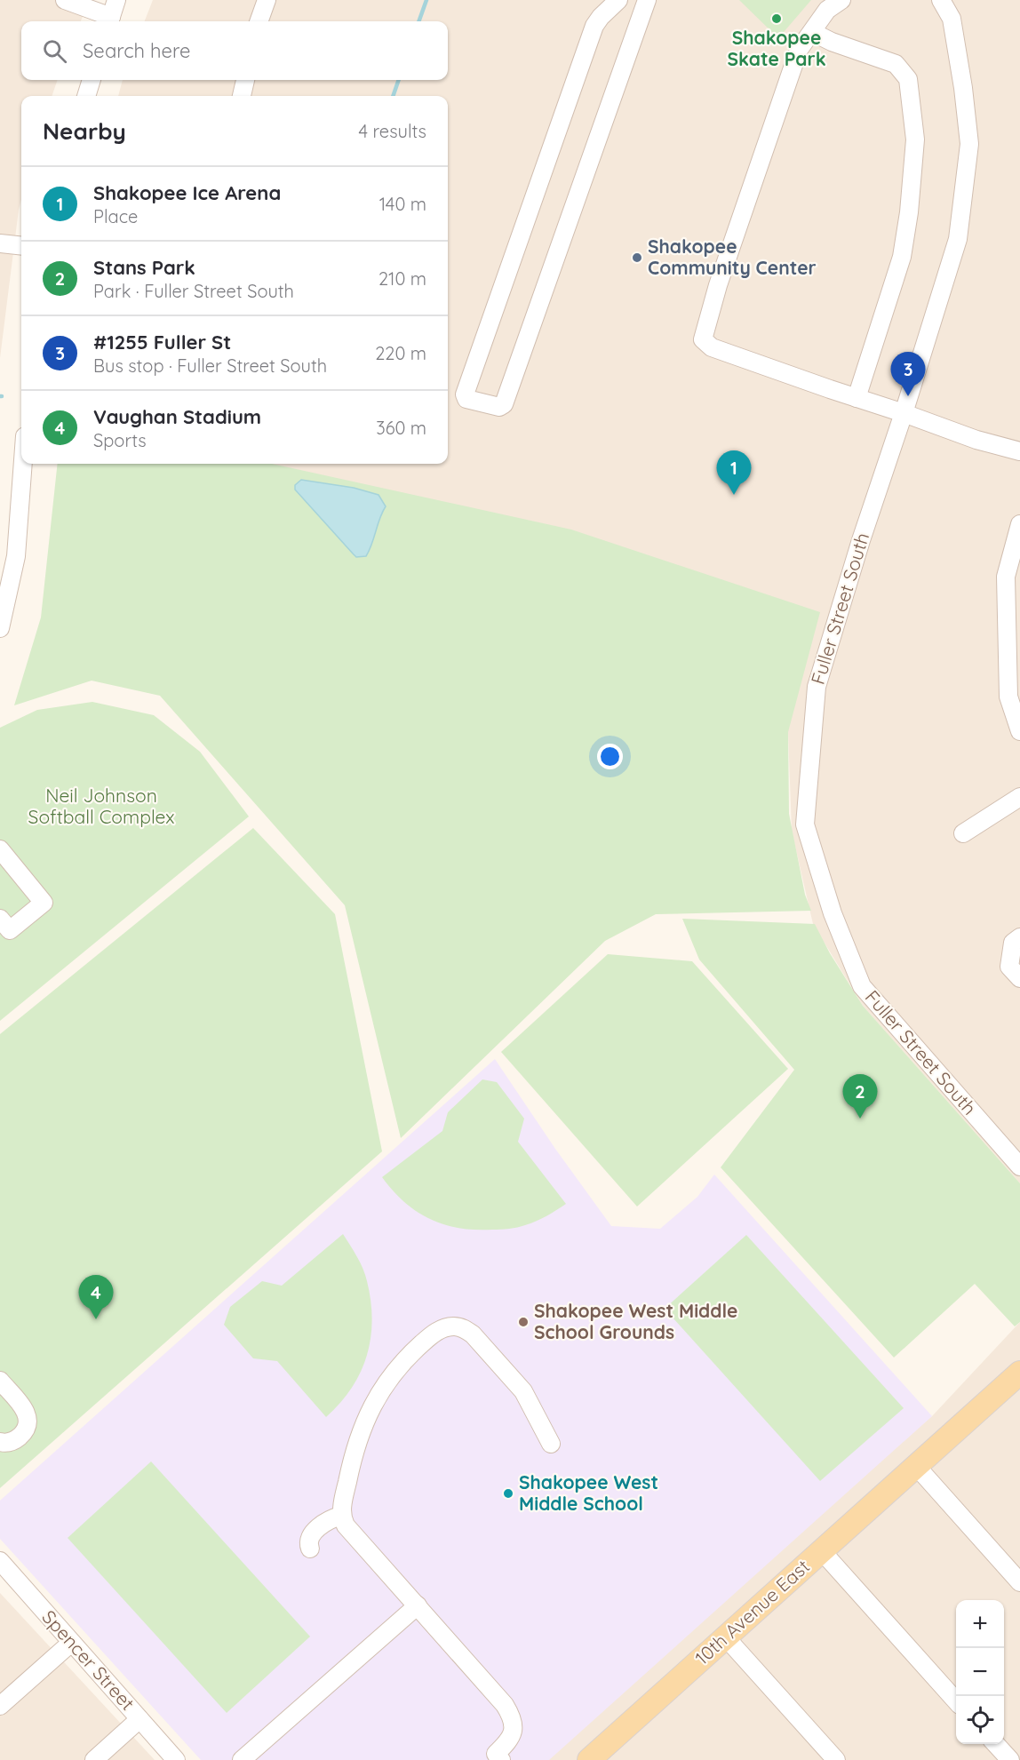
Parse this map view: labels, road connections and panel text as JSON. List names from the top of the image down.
{
  "streets": {
    "main road": ["10th Avenue East"],
    "street": ["Fuller Street South", "Spencer Street"]
  },
  "parks": ["Neil Johnson Softball Complex"],
  "places": [
    "Shakopee Skate Park",
    "Shakopee Community Center",
    "Shakopee West Middle School Grounds",
    "Shakopee West Middle School"
  ],
  "page": {
    "search": "Search here",
    "heading": ["Nearby", "4 results"],
    "list": [
      {
        "mark": "1",
        "name": "Shakopee Ice Arena",
        "note": "Place",
        "value": "140 m"
      },
      {
        "mark": "2",
        "name": "Stans Park",
        "note": "Park · Fuller Street South",
        "value": "210 m"
      },
      {
        "mark": "3",
        "name": "#1255 Fuller St",
        "note": "Bus stop · Fuller Street South",
        "value": "220 m"
      },
      {
        "mark": "4",
        "name": "Vaughan Stadium",
        "note": "Sports",
        "value": "360 m"
      }
    ],
    "pins": [
      "3",
      "1",
      "2",
      "4"
    ],
    "map_buttons": ["+", "−"]
  }
}
